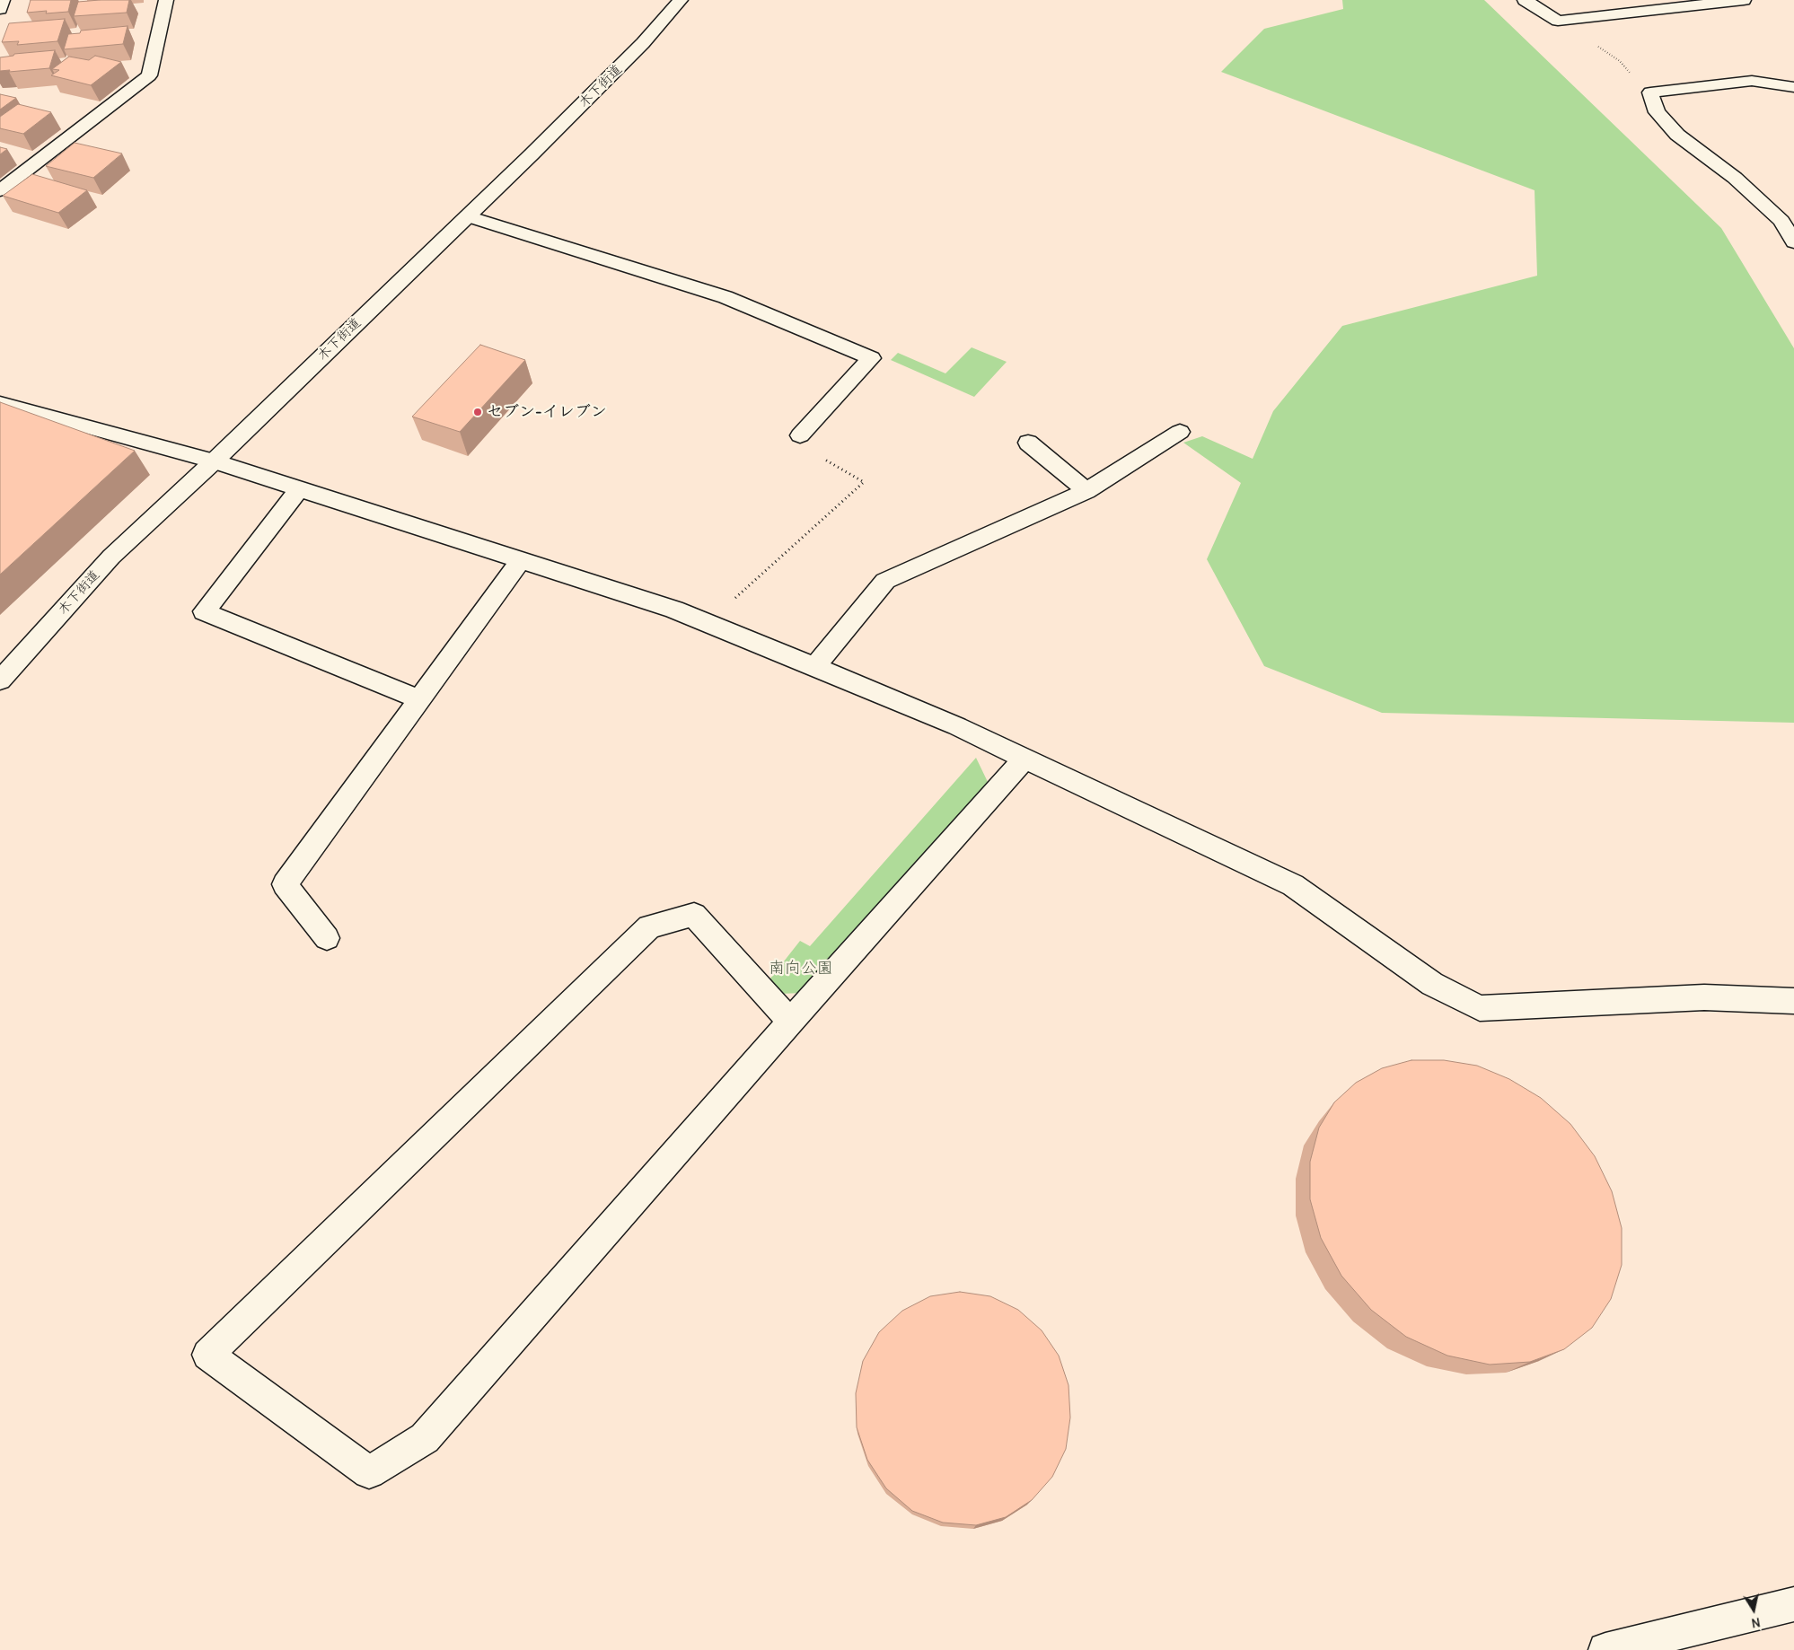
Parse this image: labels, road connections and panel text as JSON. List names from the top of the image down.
{
  "streets": {
    "main road": ["木下街道"]
  },
  "parks": ["南向公園"],
  "places": ["セブン-イレブン"],
  "north": "bottom"
}
